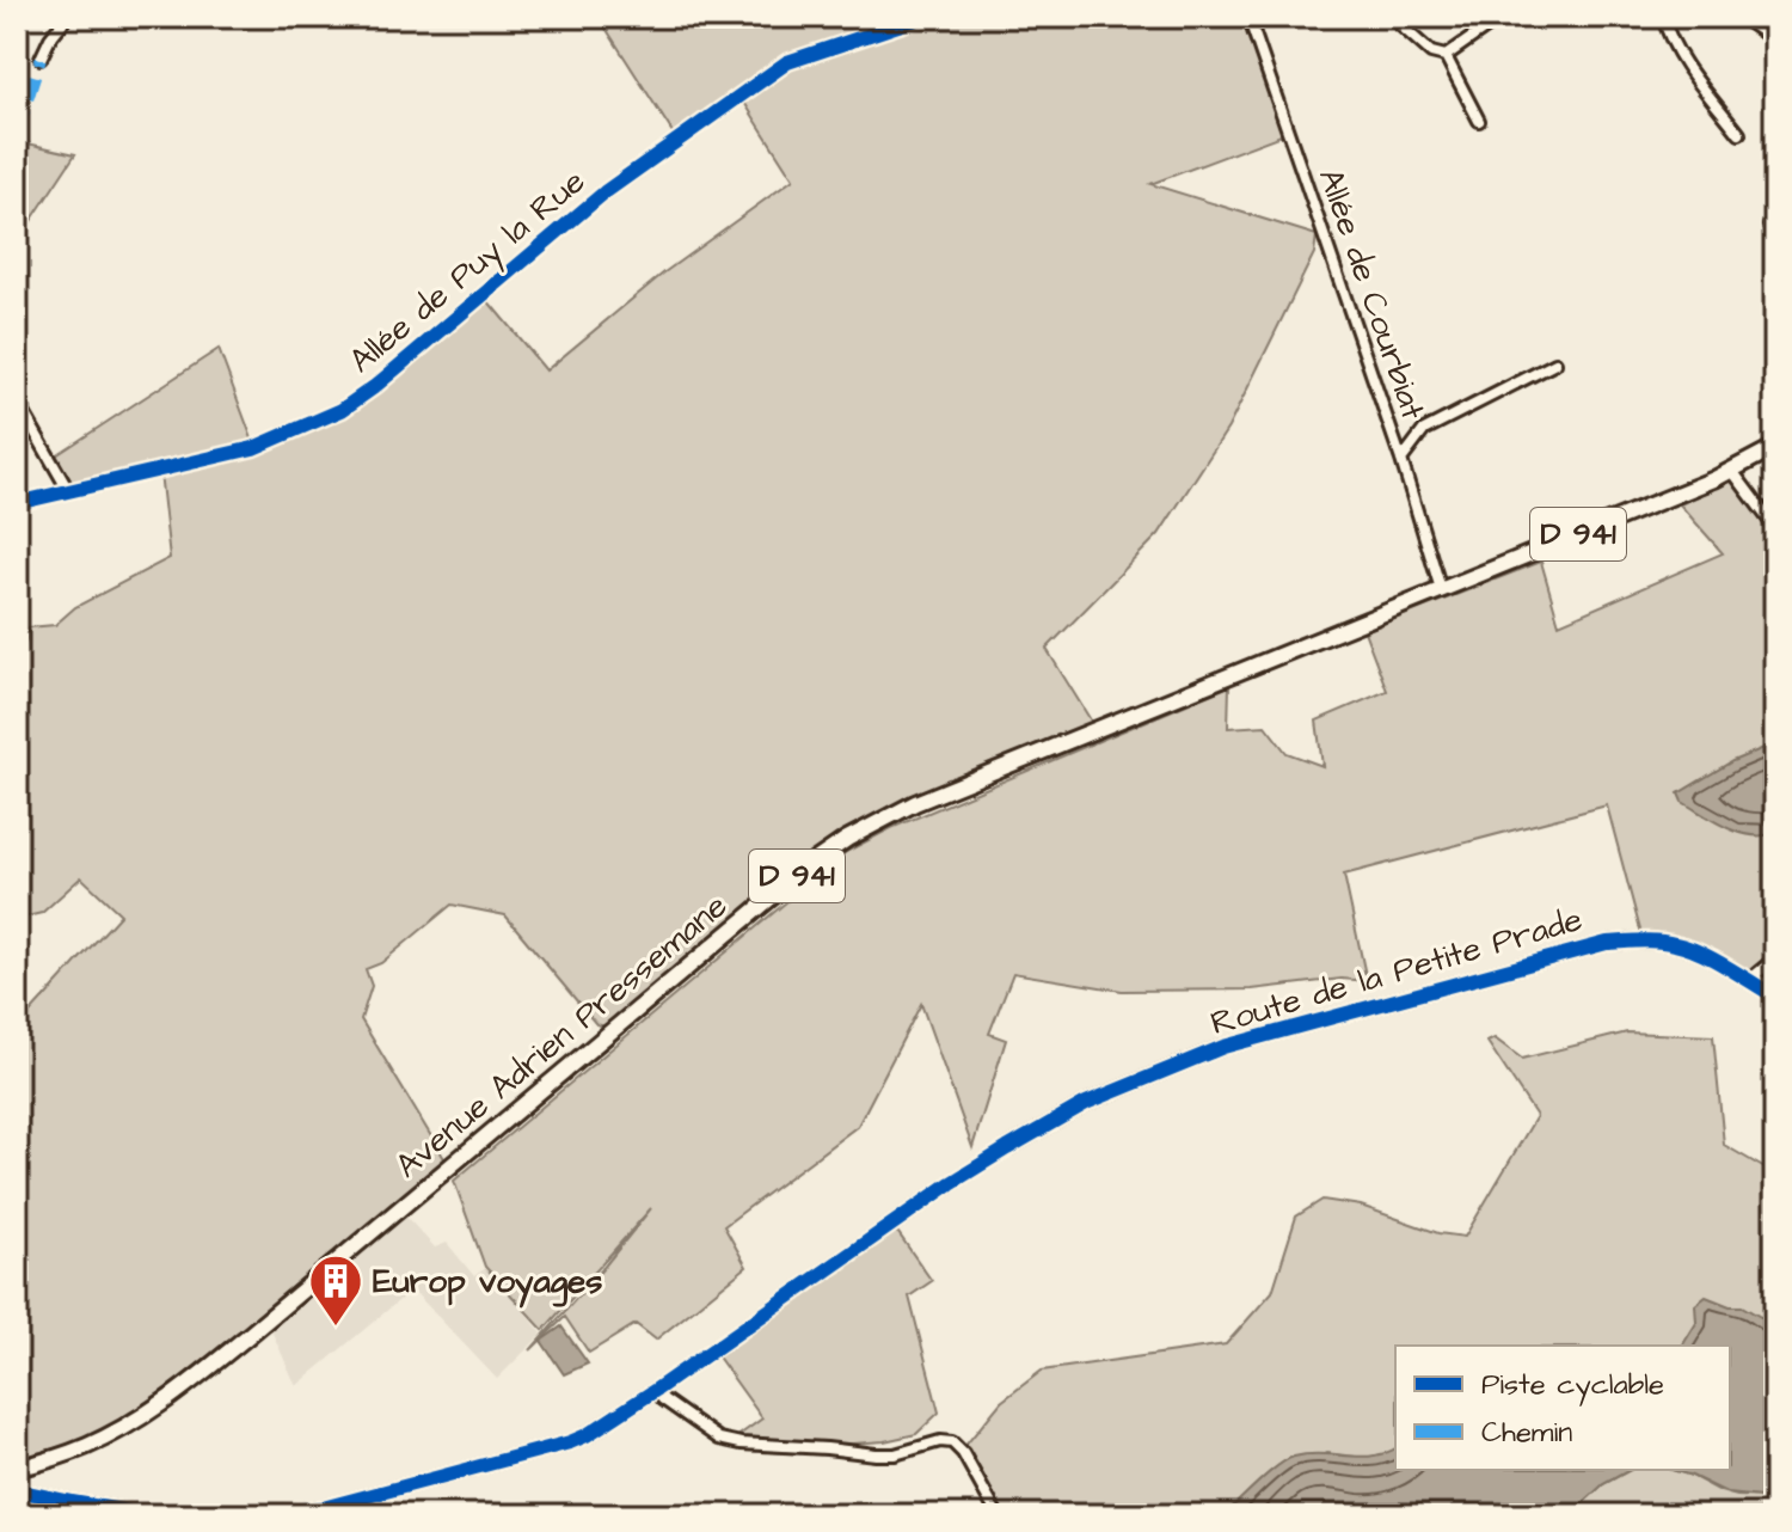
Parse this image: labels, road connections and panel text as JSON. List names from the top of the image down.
{
  "streets": {
    "main road": ["D 941", "Avenue Adrien Pressemane"],
    "street": ["Allée de Puy la Rue", "Allée de Courbiat", "Route de la Petite Prade"]
  },
  "crossings": [
    ["Allée de Courbiat", "D 941"],
    ["Allée de Courbiat", "Avenue Adrien Pressemane"],
    ["D 941", "Avenue Adrien Pressemane"]
  ],
  "places": {
    "building": ["Europ voyages"]
  },
  "legend": ["Piste cyclable", "Chemin"]
}
